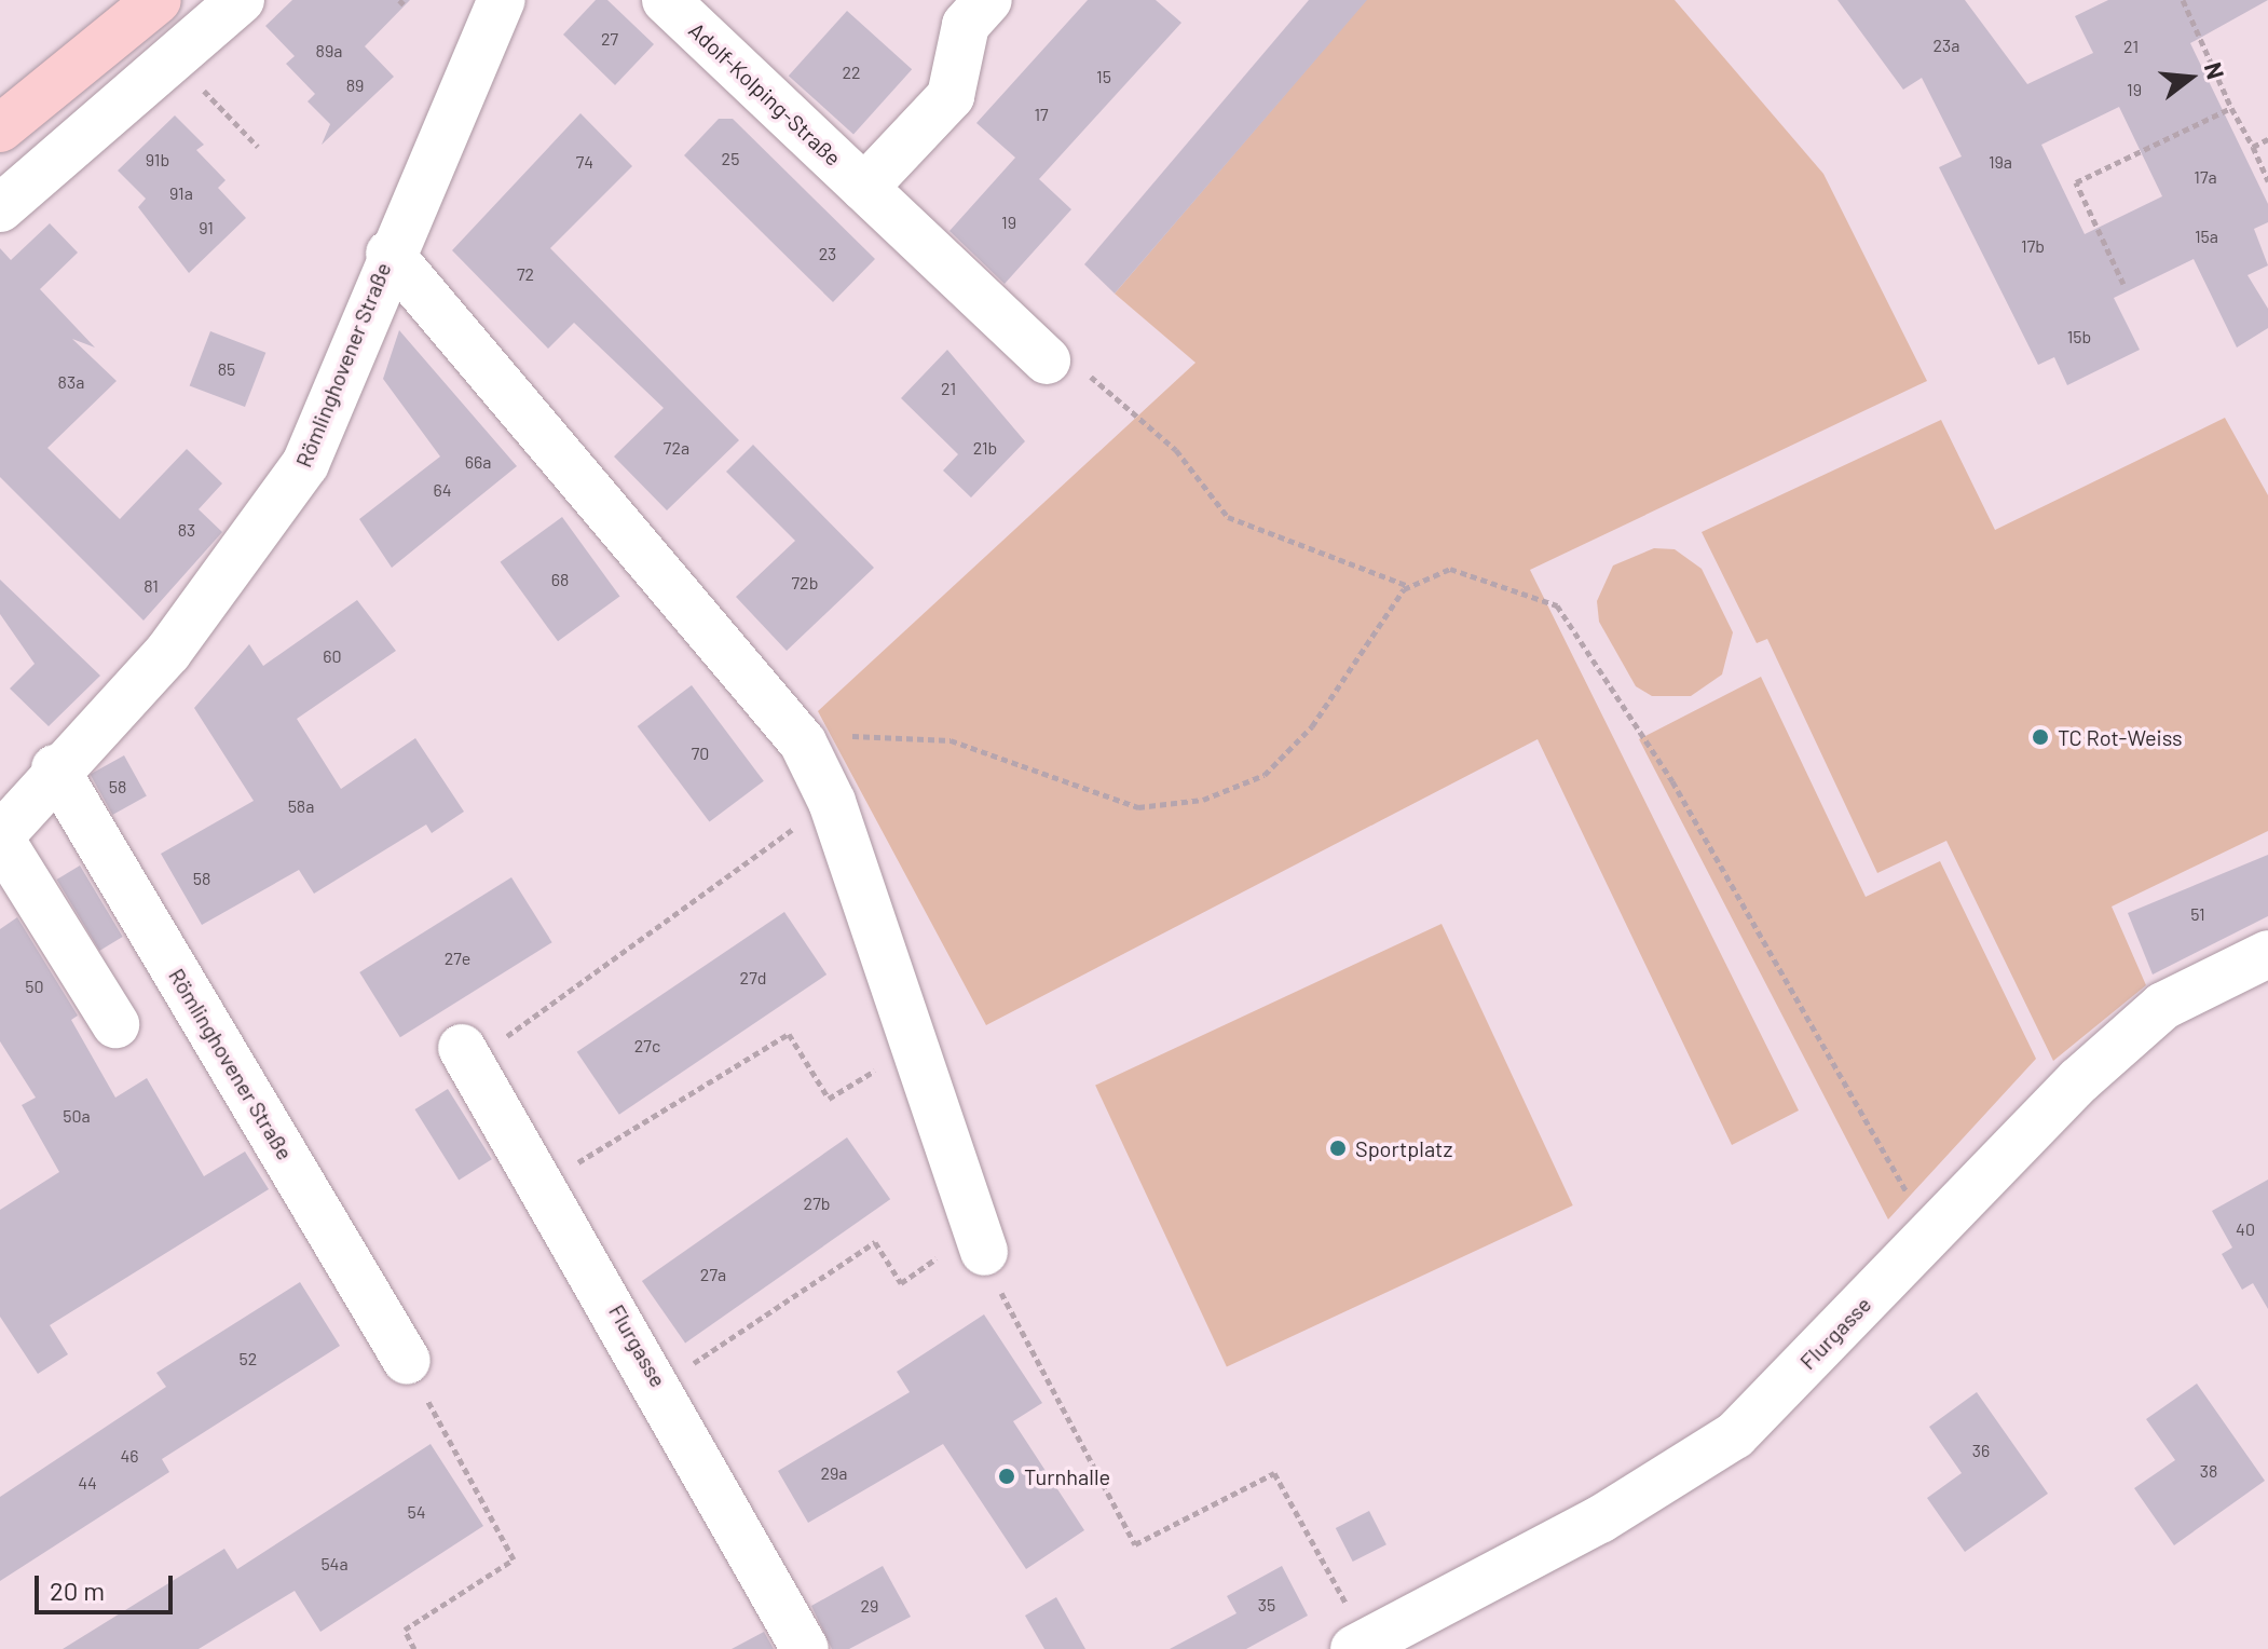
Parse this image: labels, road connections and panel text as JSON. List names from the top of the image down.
{
  "streets": {
    "street": ["Adolf-Kolping-Straße", "Römlinghovener Straße", "Flurgasse"]
  },
  "places": ["TC Rot-Weiss", "Sportplatz", "Turnhalle"],
  "house_numbers": [
    "27",
    "23a",
    "21",
    "89a",
    "22",
    "15",
    "89",
    "19",
    "17",
    "25",
    "91b",
    "74",
    "19a",
    "17a",
    "91a",
    "19",
    "91",
    "15a",
    "17b",
    "23",
    "72",
    "15b",
    "85",
    "83a",
    "21",
    "72a",
    "21b",
    "66a",
    "64",
    "83",
    "68",
    "72b",
    "81",
    "60",
    "70",
    "58",
    "58a",
    "58",
    "51",
    "27e",
    "27d",
    "50",
    "27c",
    "50a",
    "27b",
    "40",
    "27a",
    "52",
    "36",
    "46",
    "38",
    "29a",
    "44",
    "54",
    "54a",
    "35",
    "29"
  ],
  "scale_bar": "20 m",
  "north": "right"
}
